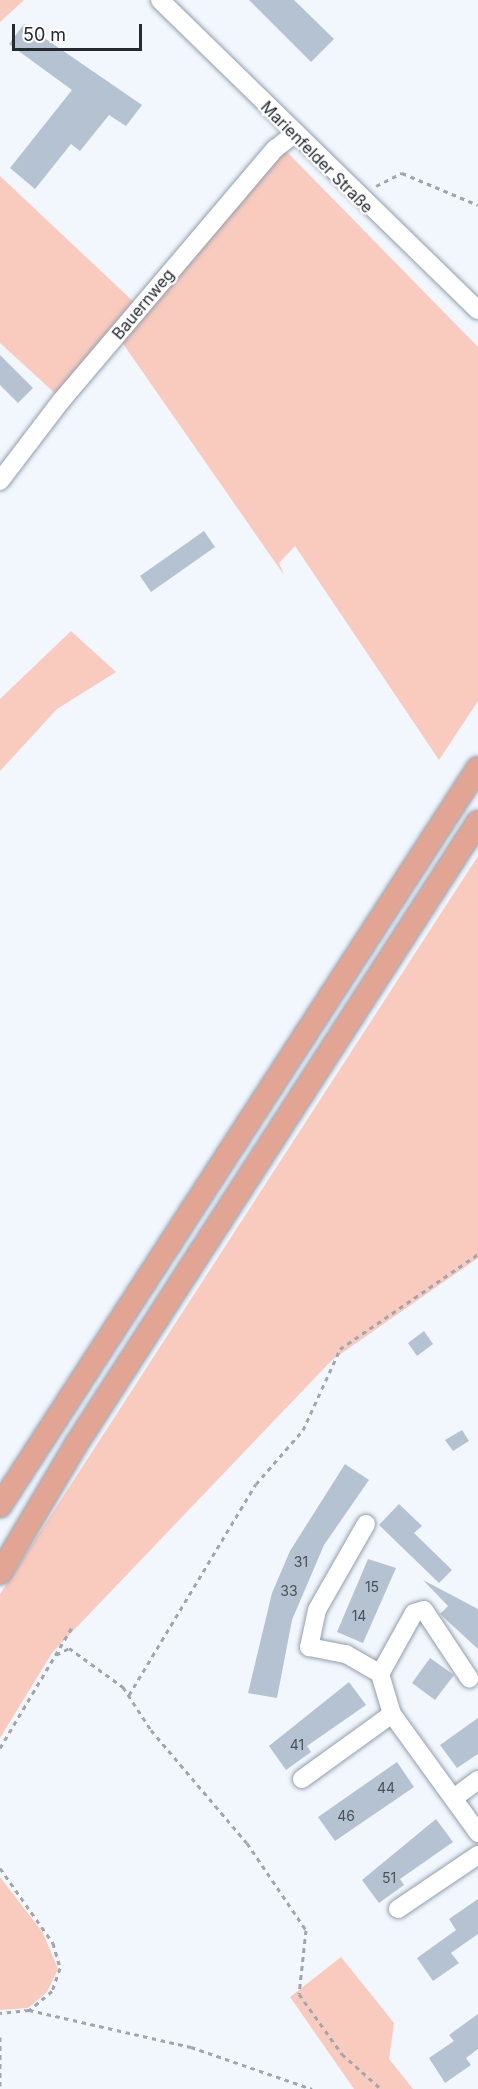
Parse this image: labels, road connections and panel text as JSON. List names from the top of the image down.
{
  "streets": {
    "street": ["Marienfelder Straße", "Bauernweg"]
  },
  "crossings": [
    ["Marienfelder Straße", "Bauernweg"]
  ],
  "house_numbers": [
    "31",
    "15",
    "33",
    "14",
    "41",
    "44",
    "46",
    "51"
  ],
  "scale_bar": "50 m"
}
